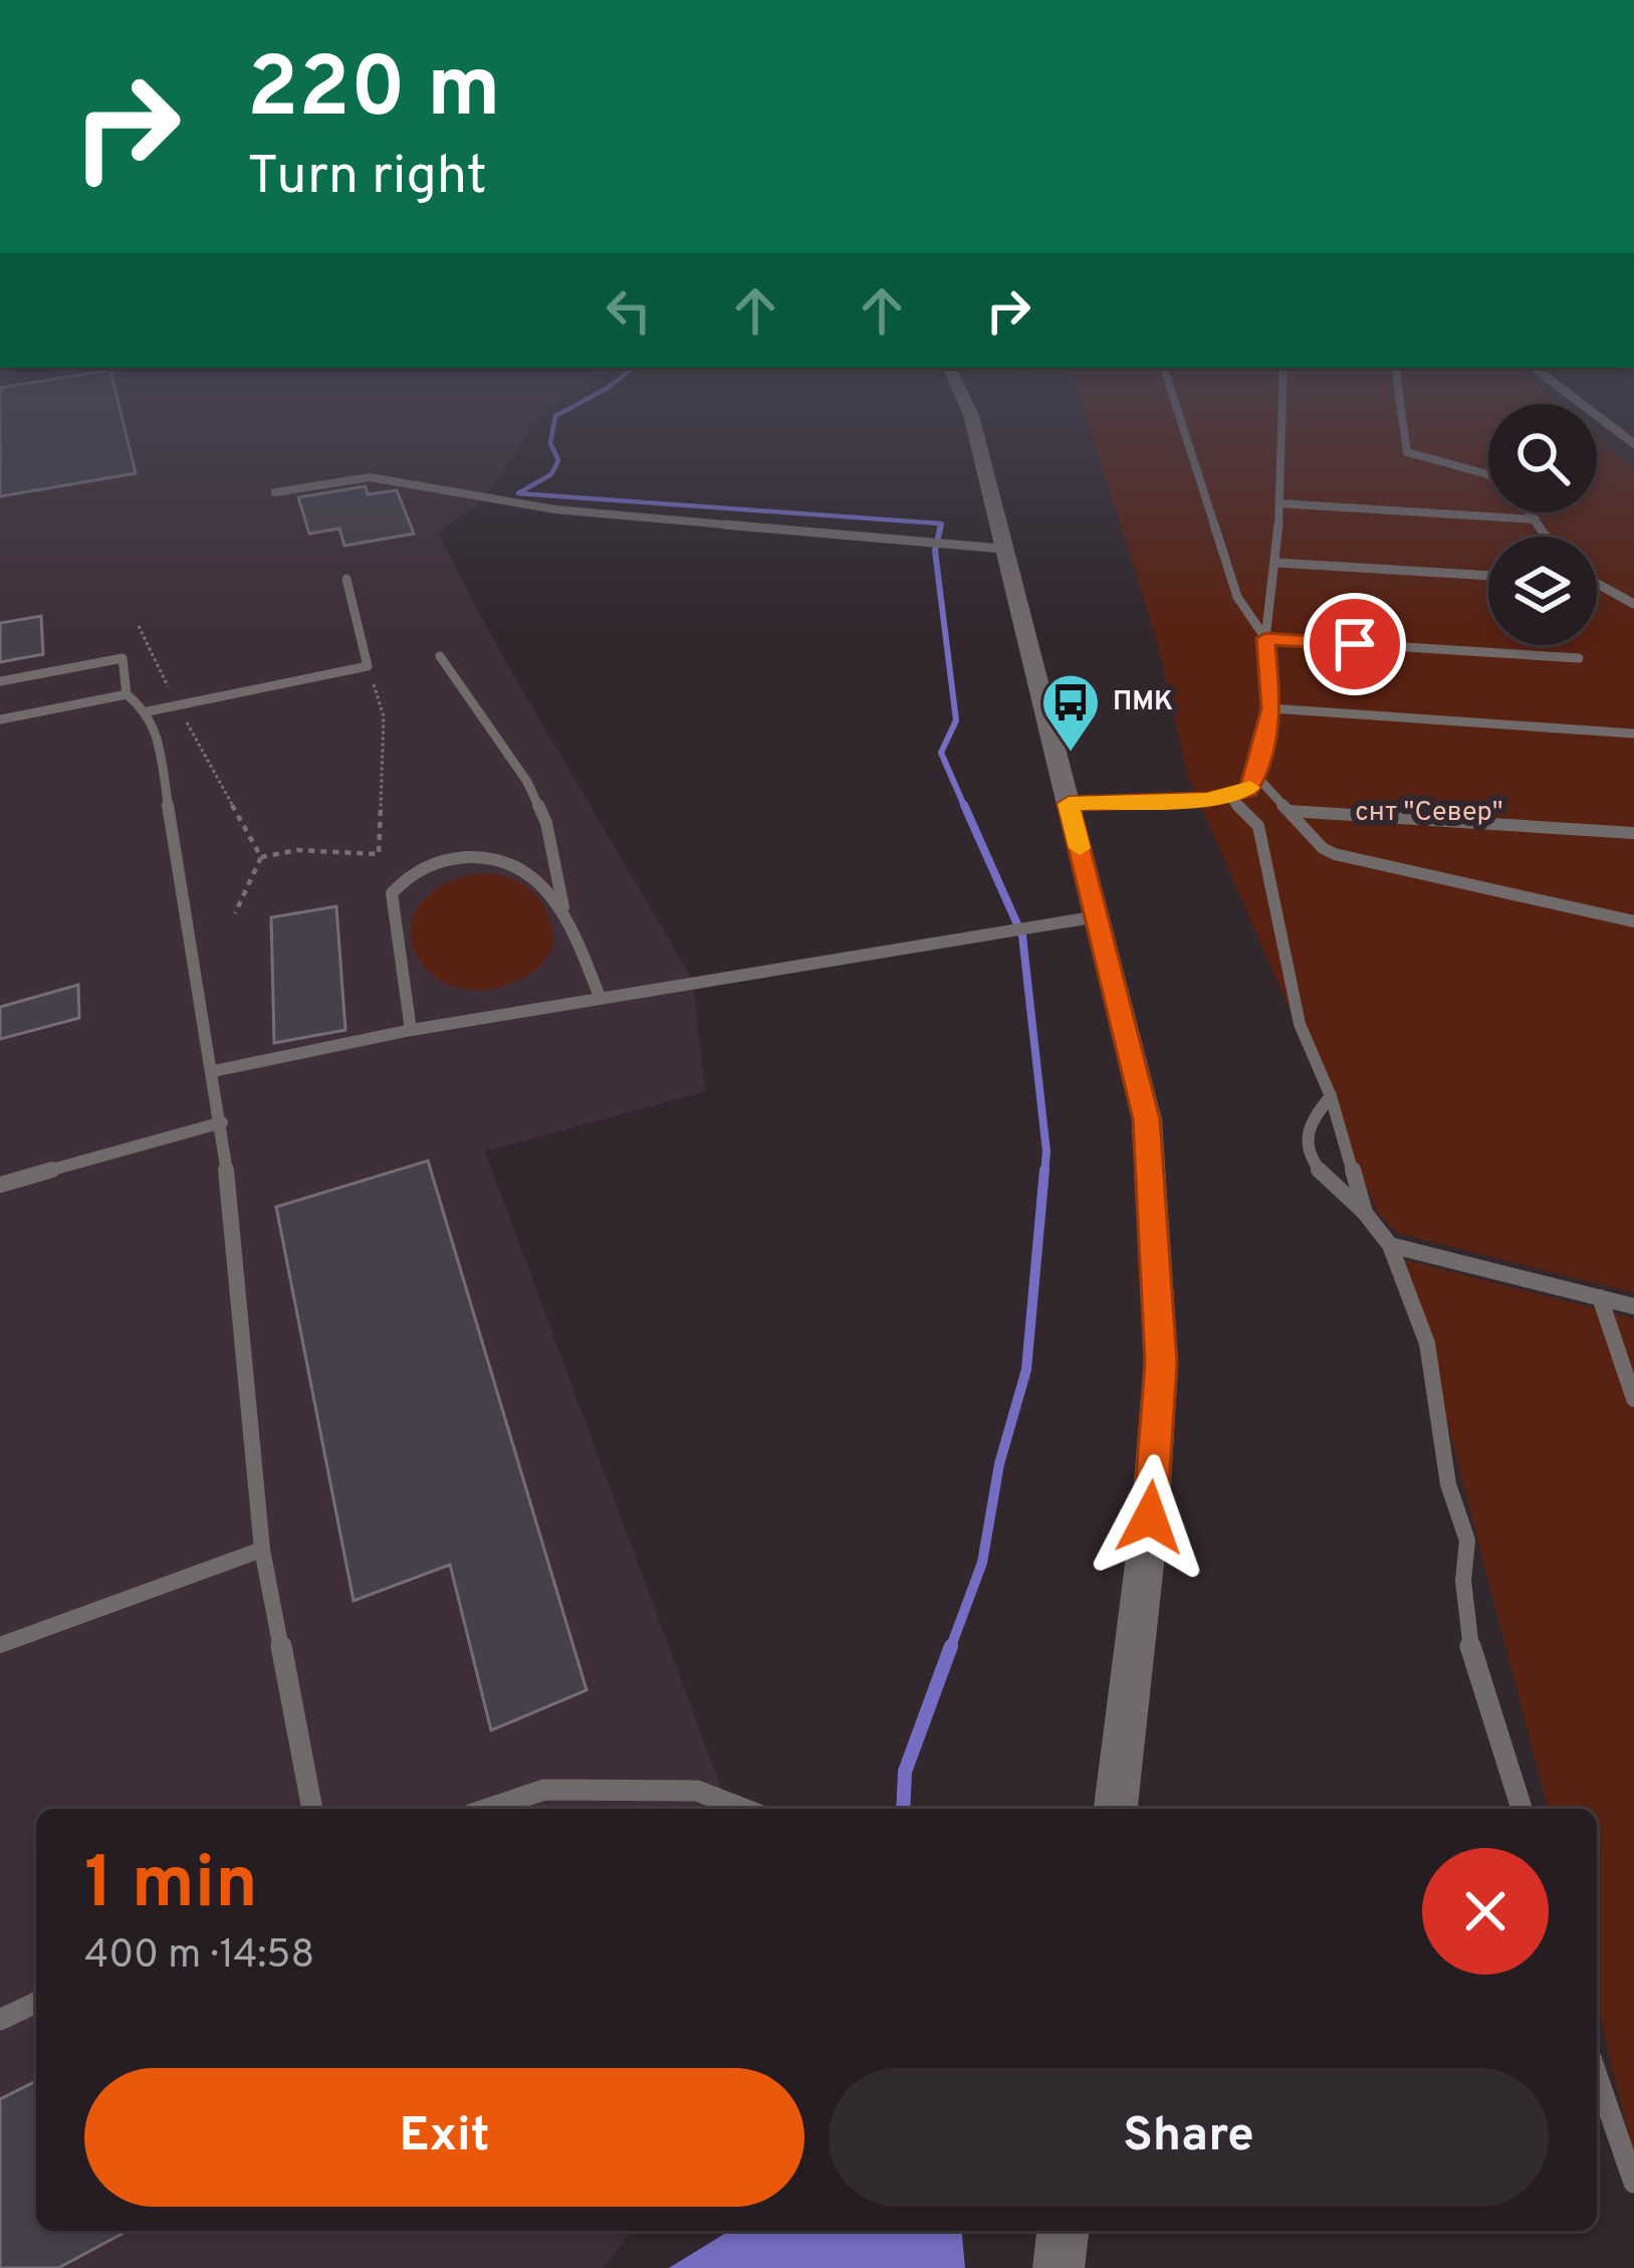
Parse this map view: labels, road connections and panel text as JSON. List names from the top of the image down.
{
  "parks": ["снт \"Север\""],
  "places": {
    "bus stop": ["ПМК"]
  },
  "page": {
    "turn": ["220 m", "Turn right"],
    "heading": ["1 min", "400 m · 14:58"],
    "buttons": ["Exit", "Share"]
  }
}
